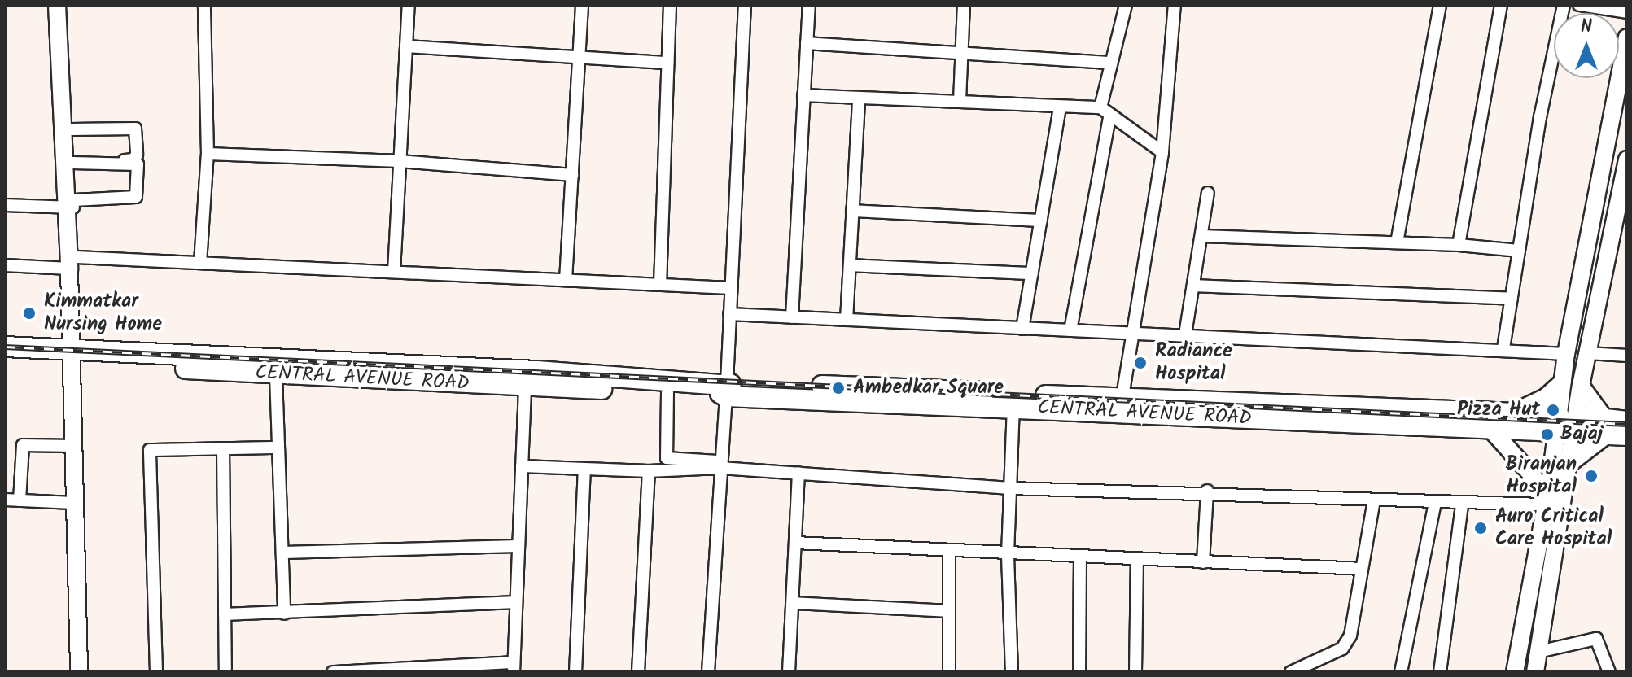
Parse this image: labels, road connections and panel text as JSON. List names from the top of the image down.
{
  "streets": {
    "main road": ["CENTRAL AVENUE ROAD"]
  },
  "places": [
    "Kimmatkar Nursing Home",
    "Radiance Hospital",
    "Ambedkar Square",
    "Pizza Hut",
    "Bajaj",
    "Biranjan Hospital",
    "Auro Critical Care Hospital"
  ],
  "north": "top"
}
